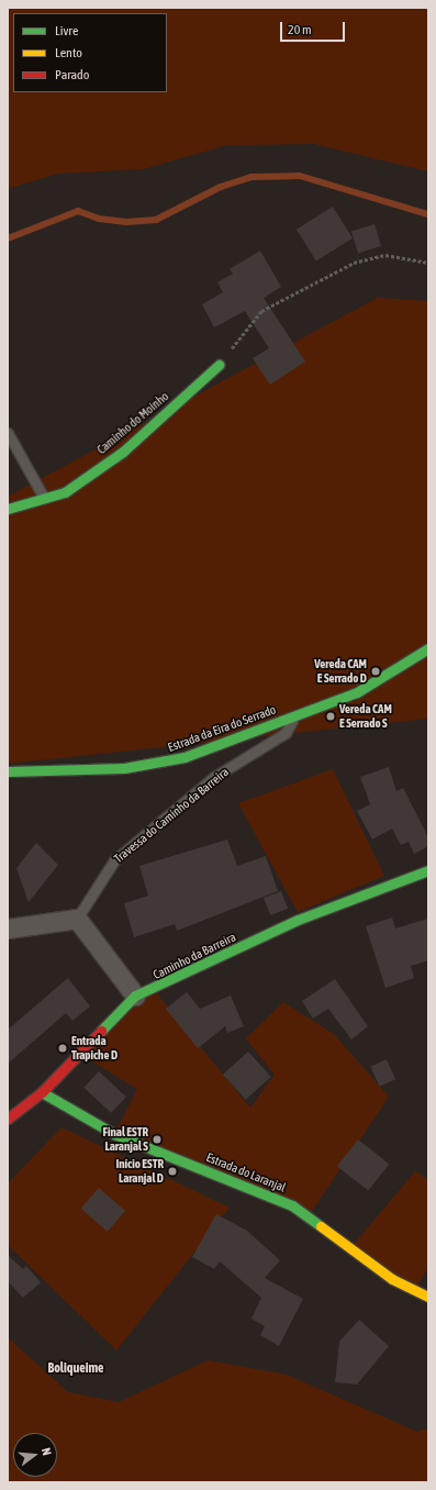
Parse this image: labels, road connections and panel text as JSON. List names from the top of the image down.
{
  "streets": {
    "street": [
      "Caminho do Moinho",
      "Estrada da Eira do Serrado",
      "Caminho da Barreira",
      "Estrada do Laranjal"
    ],
    "lane": ["Travessa do Caminho da Barreira"]
  },
  "crossings": [
    ["Estrada da Eira do Serrado", "Travessa do Caminho da Barreira"],
    ["Caminho da Barreira", "Estrada do Laranjal"]
  ],
  "districts": ["Boliqueime"],
  "places": [
    "Vereda CAM E Serrado D",
    "Vereda CAM E Serrado S",
    "Entrada Trapiche D",
    "Final ESTR Laranjal S",
    "Início ESTR Laranjal D"
  ],
  "legend": ["Livre", "Lento", "Parado"],
  "scale_bar": "20 m",
  "north": "right"
}
